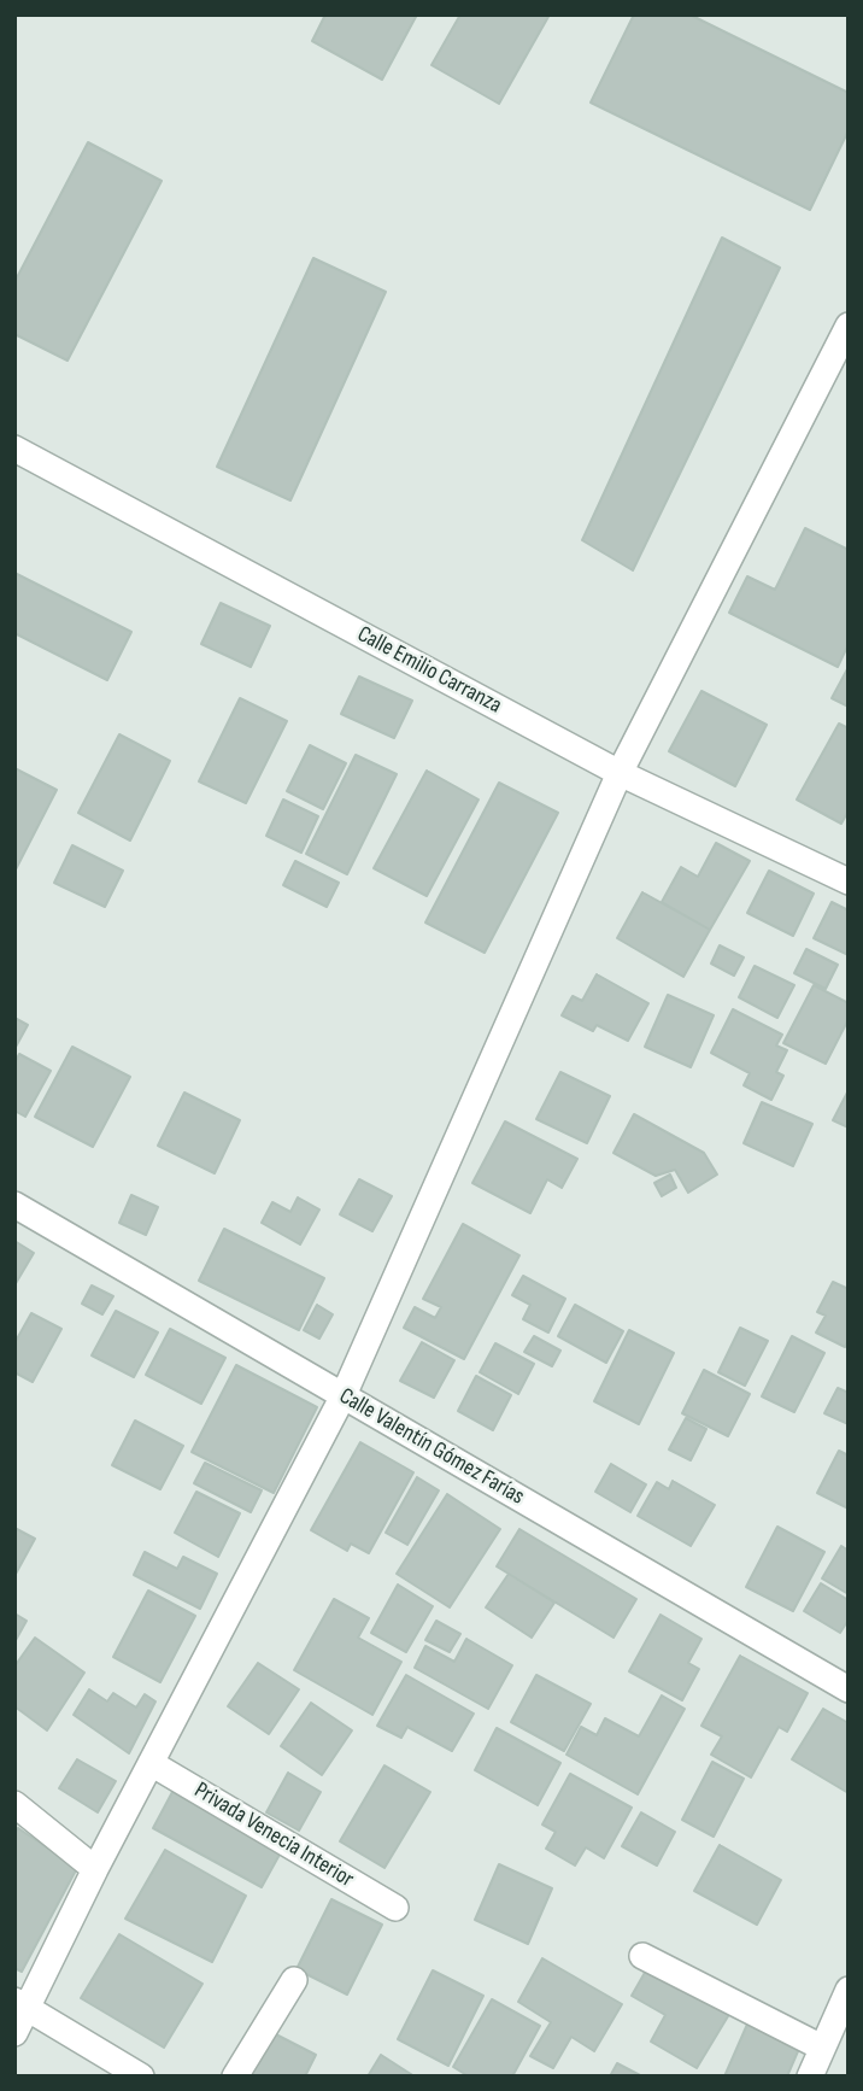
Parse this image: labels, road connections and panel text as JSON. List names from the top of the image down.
{
  "streets": {
    "street": ["Calle Emilio Carranza", "Calle Valentín Gómez Farías", "Privada Venecia Interior"]
  }
}
